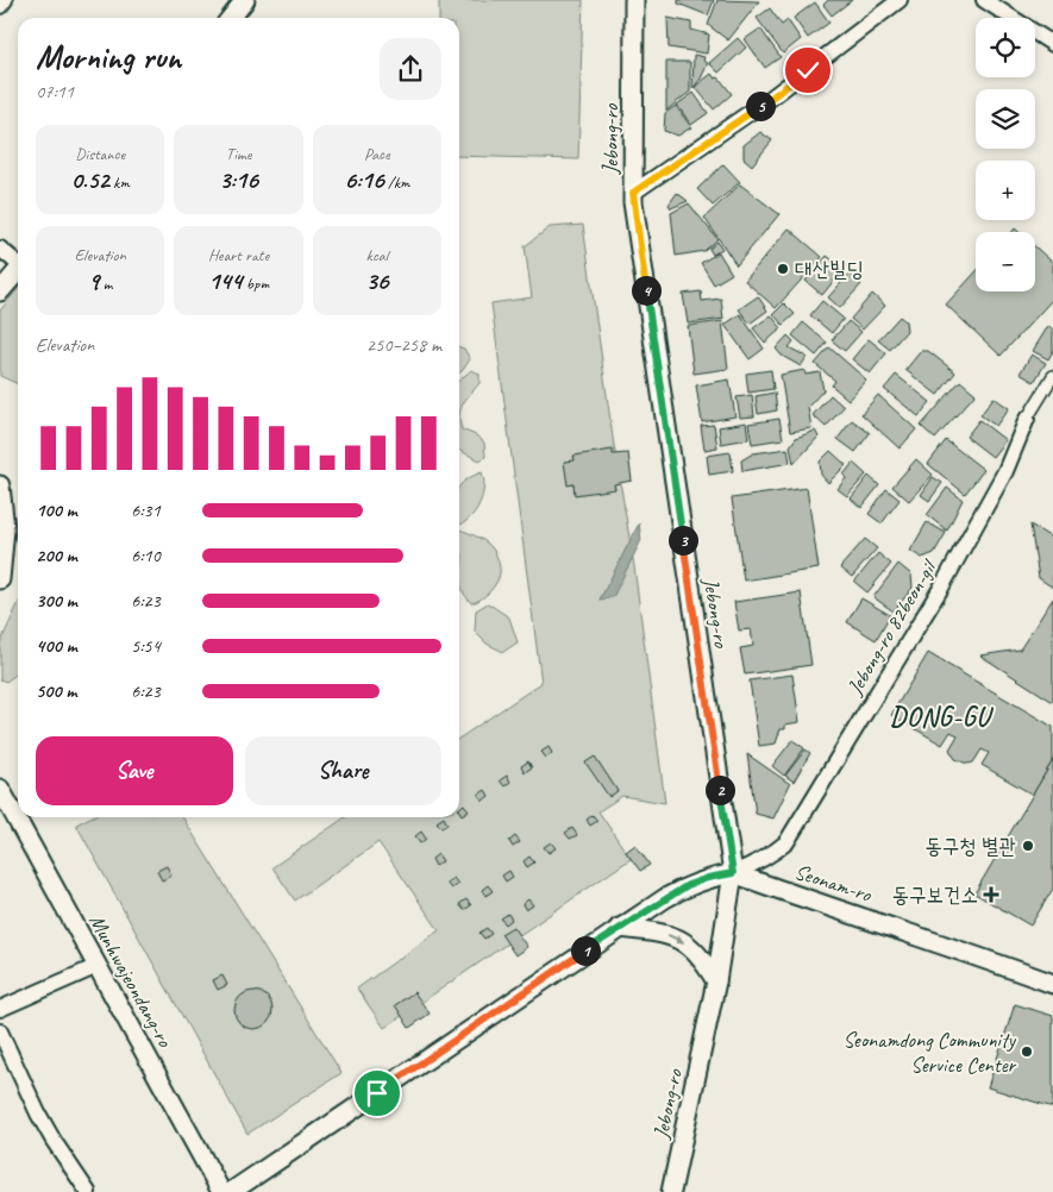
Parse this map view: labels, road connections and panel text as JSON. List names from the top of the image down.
{
  "streets": {
    "street": [
      "Jebong-ro",
      "Jebong-ro 82beon-gil",
      "Seonam-ro",
      "Munhwajeondang-ro"
    ]
  },
  "crossings": [
    ["Jebong-ro", "Jebong-ro 82beon-gil"],
    ["Jebong-ro", "Seonam-ro"],
    ["Jebong-ro 82beon-gil", "Seonam-ro"]
  ],
  "districts": ["DONG-GU"],
  "places": {
    "other": ["대산빌딩", "동구청 별관", "Seonamdong Community Service Center"],
    "health": ["동구보건소"]
  },
  "page": {
    "map_buttons": ["+", "−"],
    "heading": ["Morning run", "07:11"],
    "pins": [
      "5",
      "4",
      "3",
      "2",
      "1"
    ],
    "stats": [
      ["Distance", "0.52 km"],
      ["Time", "3:16"],
      ["Pace", "6:16 /km"],
      ["Elevation", "9 m"],
      ["Heart rate", "144 bpm"],
      ["kcal", "36"]
    ],
    "chart": ["Elevation", "250–258 m"],
    "list": [
      {
        "name": "100 m",
        "note": "6:31"
      },
      {
        "name": "200 m",
        "note": "6:10"
      },
      {
        "name": "300 m",
        "note": "6:23"
      },
      {
        "name": "400 m",
        "note": "5:54"
      },
      {
        "name": "500 m",
        "note": "6:23"
      }
    ],
    "buttons": ["Save", "Share"]
  }
}
